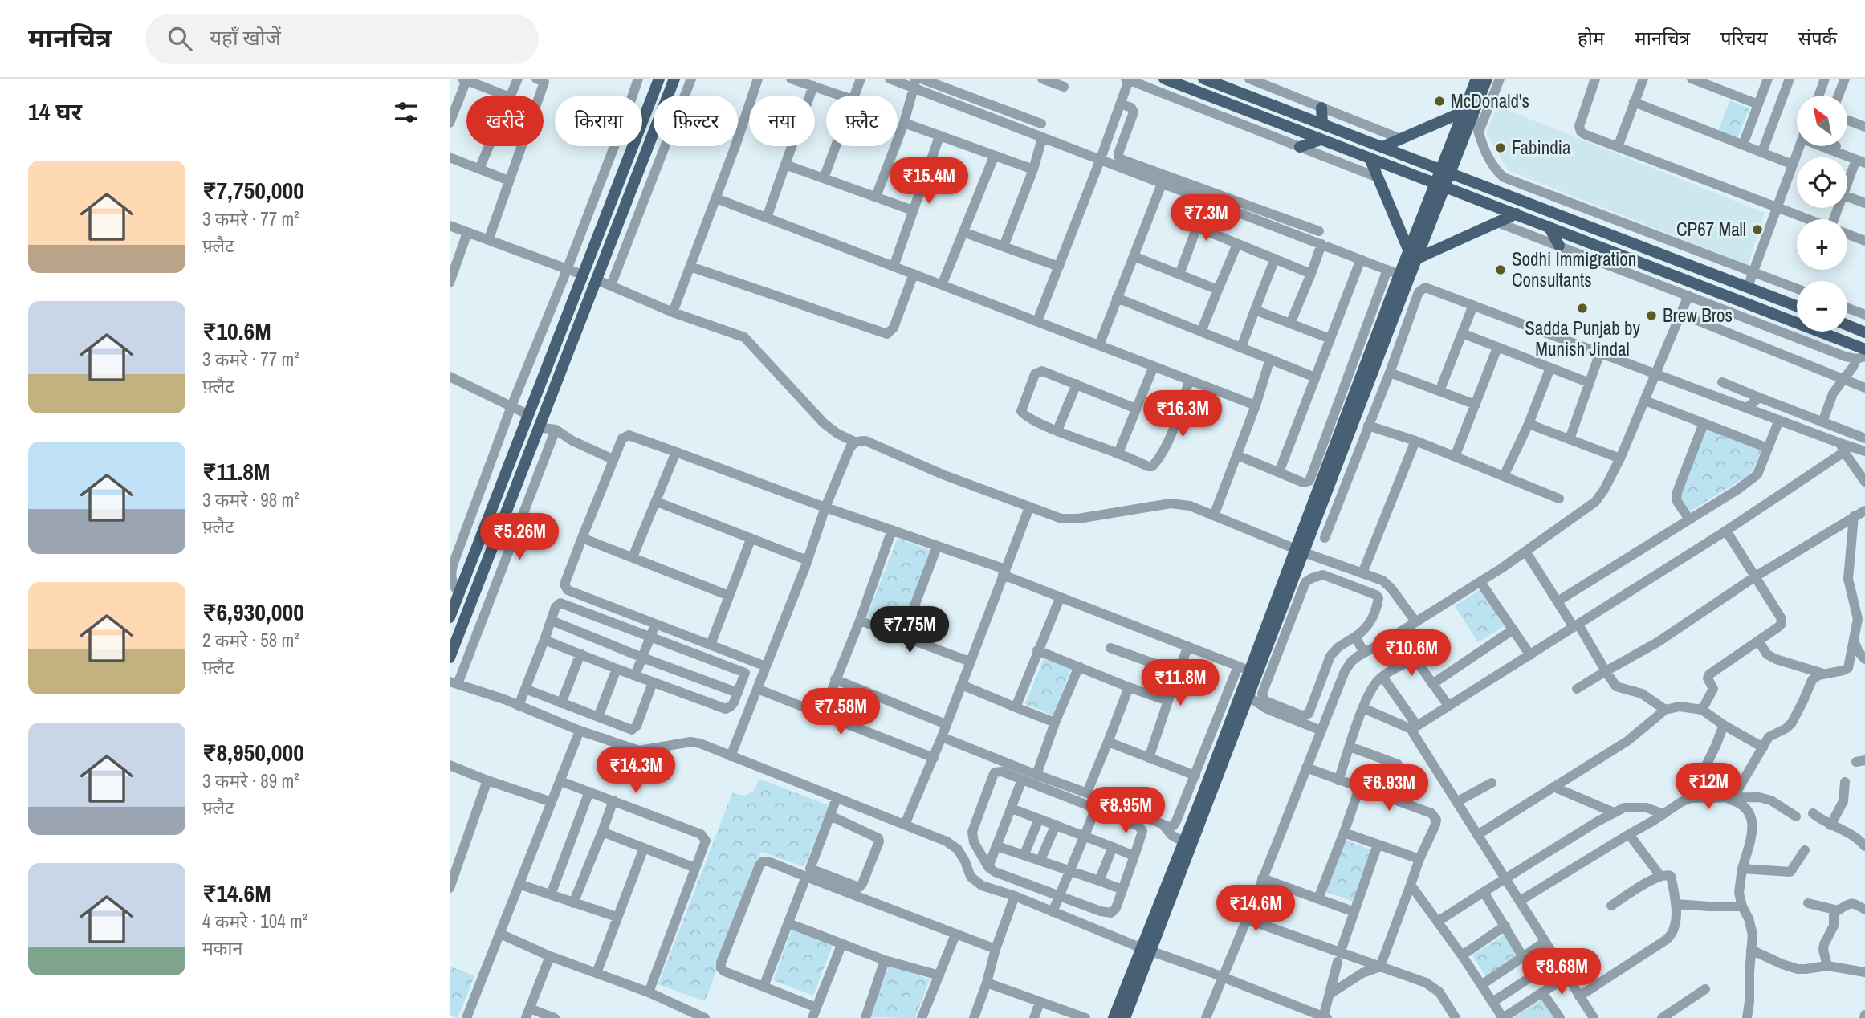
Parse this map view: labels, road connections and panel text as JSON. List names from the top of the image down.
{
  "places": [
    "McDonald's",
    "Fabindia",
    "CP67 Mall",
    "Sodhi Immigration Consultants",
    "Sadda Punjab by Munish Jindal",
    "Brew Bros"
  ],
  "north": "top left",
  "page": {
    "header": "मानचित्र",
    "search": "यहाँ खोजें",
    "nav": [
      "होम",
      "मानचित्र",
      "परिचय",
      "संपर्क"
    ],
    "heading": "14 घर",
    "map_buttons": ["+", "−"],
    "chip": [
      "खरीदें",
      "किराया",
      "फ़िल्टर",
      "नया",
      "फ़्लैट"
    ],
    "list": [
      {
        "name": "₹7,750,000",
        "note": "3 कमरे · 77 m² · फ़्लैट"
      },
      {
        "name": "₹10.6M",
        "note": "3 कमरे · 77 m² · फ़्लैट"
      },
      {
        "name": "₹11.8M",
        "note": "3 कमरे · 98 m² · फ़्लैट"
      },
      {
        "name": "₹6,930,000",
        "note": "2 कमरे · 58 m² · फ़्लैट"
      },
      {
        "name": "₹8,950,000",
        "note": "3 कमरे · 89 m² · फ़्लैट"
      },
      {
        "name": "₹14.6M",
        "note": "4 कमरे · 104 m² · मकान"
      }
    ],
    "price": [
      "₹15.4M",
      "₹7.3M",
      "₹16.3M",
      "₹5.26M",
      "₹7.75M",
      "₹10.6M",
      "₹11.8M",
      "₹7.58M",
      "₹14.3M",
      "₹12M",
      "₹6.93M",
      "₹8.95M",
      "₹14.6M",
      "₹8.68M"
    ]
  }
}
